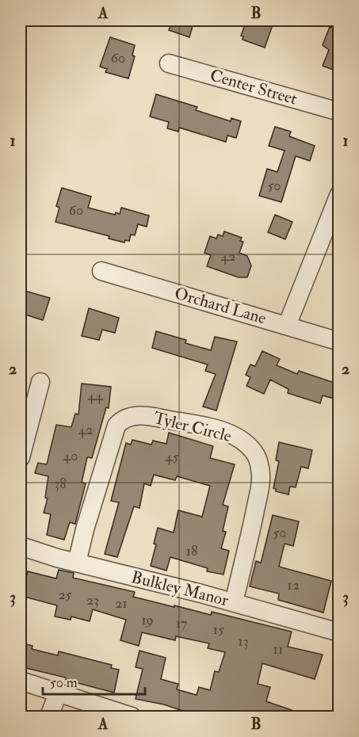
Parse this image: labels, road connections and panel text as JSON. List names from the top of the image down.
{
  "streets": {
    "street": [
      "Center Street",
      "Orchard Lane",
      "Tyler Circle",
      "Bulkley Manor"
    ]
  },
  "crossings": [
    ["Tyler Circle", "Bulkley Manor"]
  ],
  "house_numbers": [
    "60",
    "50",
    "60",
    "42",
    "44",
    "42",
    "40",
    "45",
    "38",
    "50",
    "18",
    "12",
    "25",
    "23",
    "21",
    "19",
    "17",
    "15",
    "13",
    "11"
  ],
  "scale_bar": "50 m",
  "grid": {
    "columns": ["A", "B"],
    "rows": ["1", "2", "3"]
  }
}
